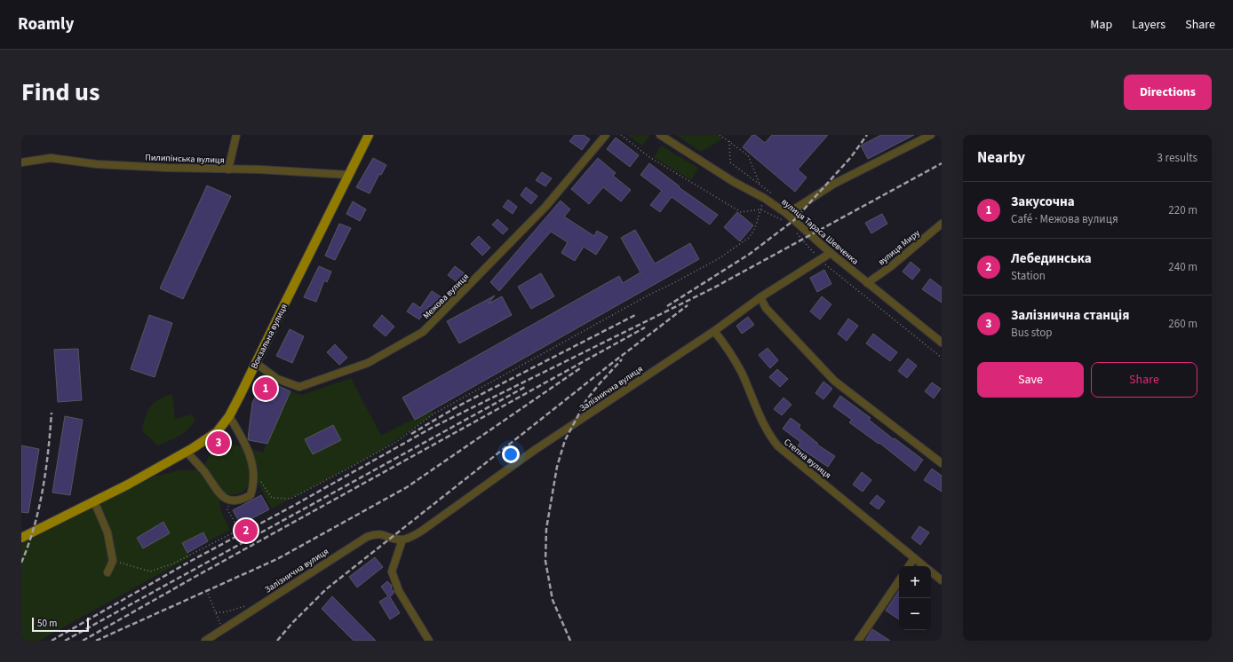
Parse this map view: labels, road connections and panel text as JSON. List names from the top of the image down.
{
  "streets": {
    "main road": ["Вокзальна вулиця"],
    "street": [
      "Пилипінська вулиця",
      "вулиця Тараса Шевченка",
      "вулиця Миру",
      "Межова вулиця",
      "Залізнична вулиця",
      "Степна вулиця"
    ]
  },
  "crossings": [
    ["Пилипінська вулиця", "Вокзальна вулиця"],
    ["вулиця Тараса Шевченка", "вулиця Миру"],
    ["вулиця Тараса Шевченка", "Залізнична вулиця"],
    ["Межова вулиця", "Вокзальна вулиця"],
    ["Залізнична вулиця", "Степна вулиця"]
  ],
  "scale_bar": "50 m",
  "page": {
    "header": "Roamly",
    "nav": ["Map", "Layers", "Share"],
    "title": "Find us",
    "buttons": [
      "Directions",
      ["Save", "Share"]
    ],
    "heading": ["Nearby", "3 results"],
    "list": [
      {
        "mark": "1",
        "name": "Закусочна",
        "note": "Café · Межова вулиця",
        "value": "220 m"
      },
      {
        "mark": "2",
        "name": "Лебединська",
        "note": "Station",
        "value": "240 m"
      },
      {
        "mark": "3",
        "name": "Залізнична станція",
        "note": "Bus stop",
        "value": "260 m"
      }
    ],
    "pins": ["1", "3", "2"],
    "map_buttons": ["+", "−"],
    "scale": "50 m"
  }
}
